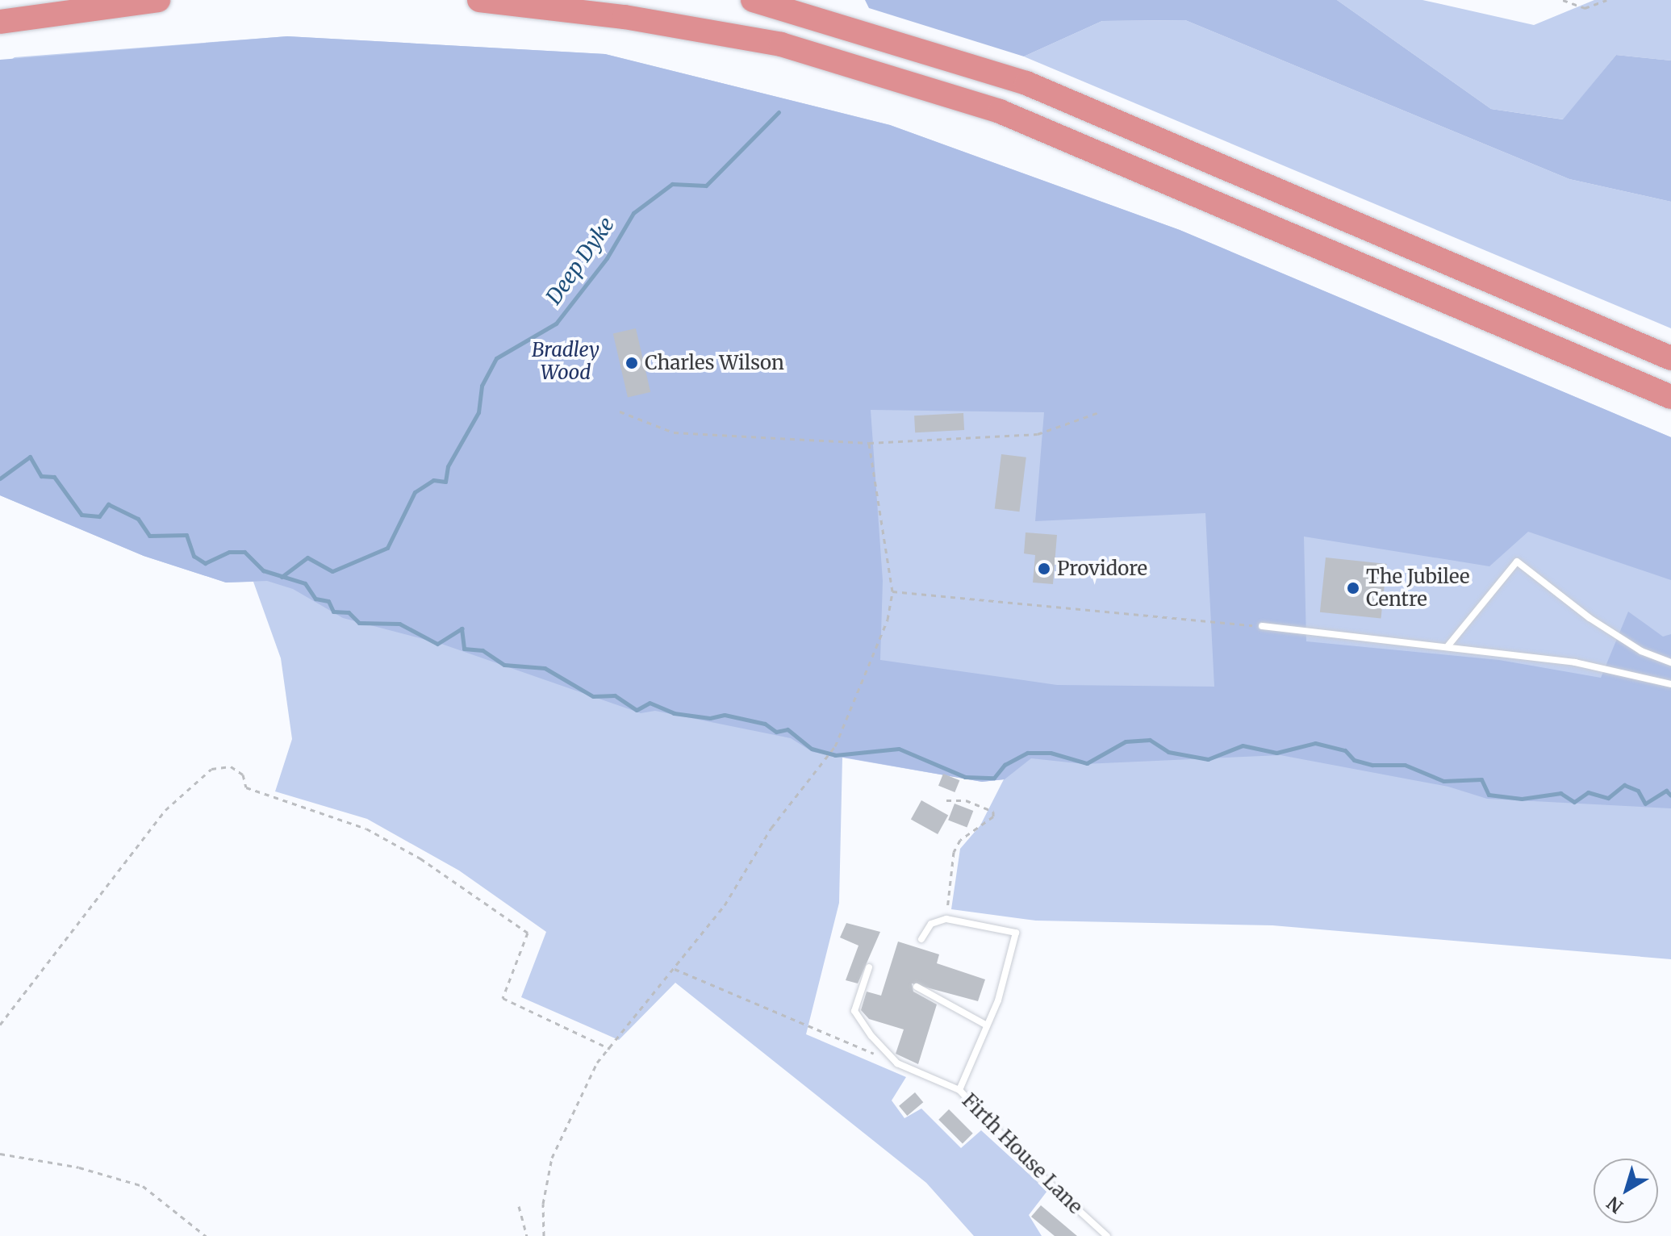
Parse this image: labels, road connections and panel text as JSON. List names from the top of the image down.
{
  "streets": {
    "lane": ["Firth House Lane"]
  },
  "water": ["Deep Dyke"],
  "parks": ["Bradley Wood"],
  "places": ["Charles Wilson", "Providore", "The Jubilee Centre"],
  "north": "bottom left"
}
